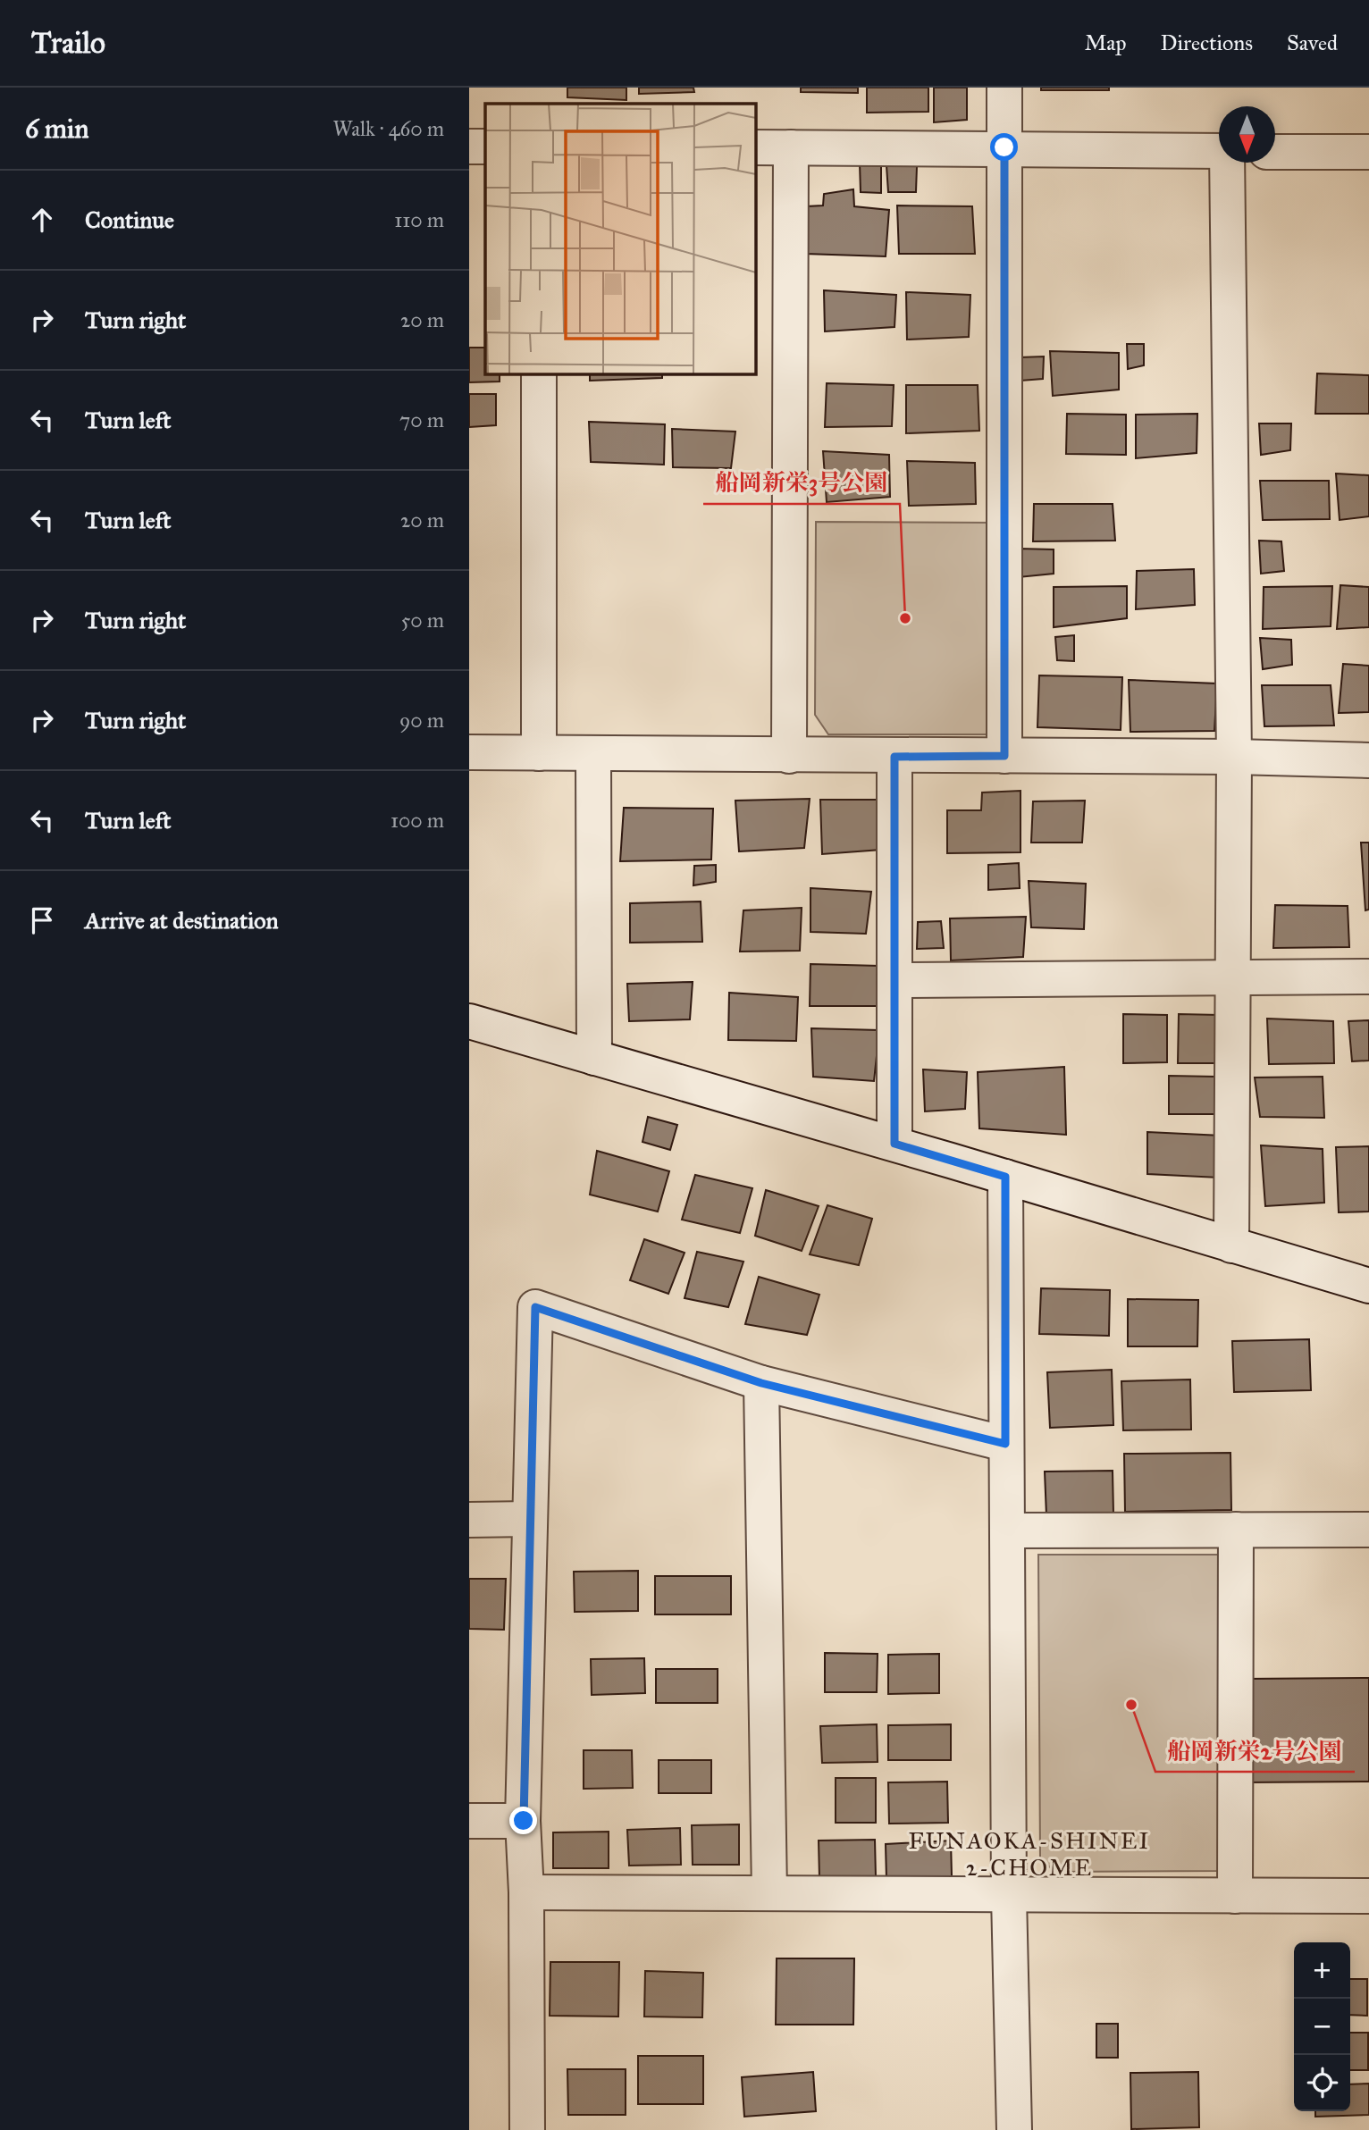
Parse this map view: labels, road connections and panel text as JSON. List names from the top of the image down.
{
  "districts": ["FUNAOKA-SHINEI 2-CHOME"],
  "places": ["船岡新栄3号公園", "船岡新栄2号公園"],
  "north": "bottom",
  "page": {
    "header": "Trailo",
    "nav": ["Map", "Directions", "Saved"],
    "heading": ["6 min", "Walk · 460 m"],
    "list": [
      ["Continue", "110 m"],
      ["Turn right", "20 m"],
      ["Turn left", "70 m"],
      ["Turn left", "20 m"],
      ["Turn right", "50 m"],
      ["Turn right", "90 m"],
      ["Turn left", "100 m"],
      "Arrive at destination"
    ],
    "map_buttons": ["+", "−"]
  }
}
